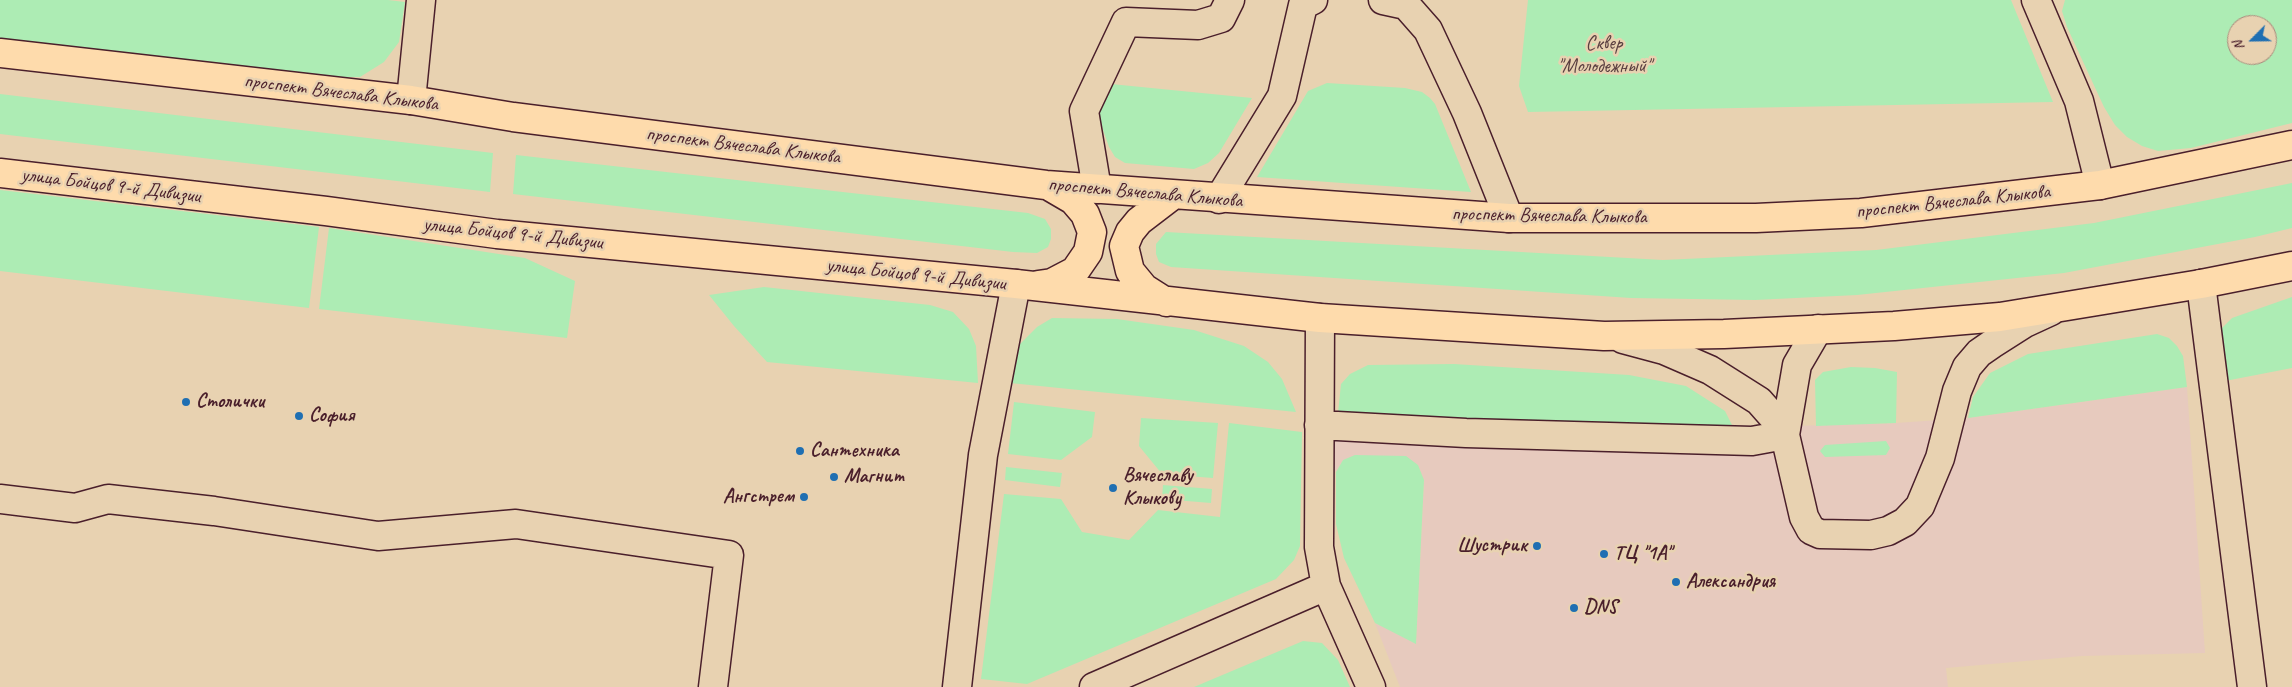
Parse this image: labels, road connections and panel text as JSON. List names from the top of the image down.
{
  "streets": {
    "main road": ["проспект Вячеслава Клыкова", "улица Бойцов 9-й Дивизии"]
  },
  "parks": ["Сквер \"Молодежный\""],
  "places": [
    "Столички",
    "София",
    "Сантехника",
    "Магнит",
    "Вячеславу Клыкову",
    "Ангстрем",
    "Шустрик",
    "ТЦ \"1А\"",
    "Александрия",
    "DNS"
  ],
  "north": "bottom left"
}
